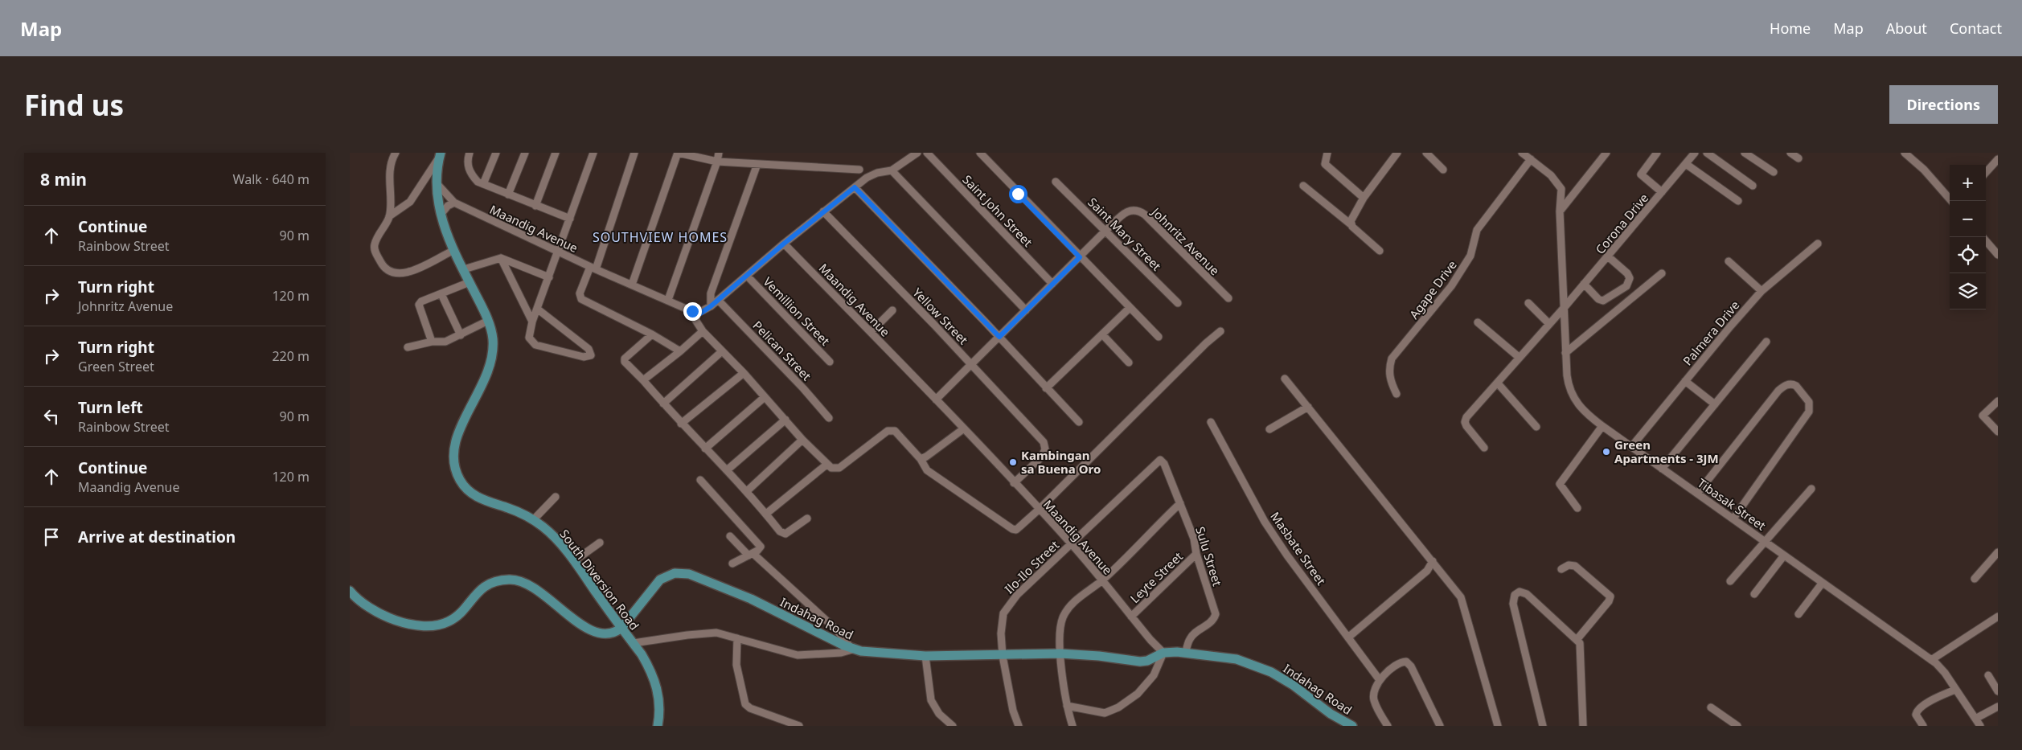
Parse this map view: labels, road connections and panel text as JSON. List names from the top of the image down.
{
  "streets": {
    "main road": ["South Diversion Road", "Indahag Road"],
    "street": [
      "Saint John Street",
      "Corona Drive",
      "Maandig Avenue",
      "Saint Mary Street",
      "Johnritz Avenue",
      "Agape Drive",
      "Vemillion Street",
      "Yellow Street",
      "Palmera Drive",
      "Pelican Street",
      "Tibasak Street",
      "Masbate Street",
      "Sulu Street",
      "Ilo-Ilo Street",
      "Leyte Street"
    ]
  },
  "crossings": [
    ["Saint John Street", "Johnritz Avenue"],
    ["Corona Drive", "Tibasak Street"],
    ["Maandig Avenue", "Johnritz Avenue"],
    ["Maandig Avenue", "Yellow Street"],
    ["Maandig Avenue", "Ilo-Ilo Street"],
    ["Maandig Avenue", "Leyte Street"],
    ["Maandig Avenue", "South Diversion Road"],
    ["Maandig Avenue", "Indahag Road"],
    ["Saint Mary Street", "Johnritz Avenue"],
    ["Johnritz Avenue", "Yellow Street"],
    ["Agape Drive", "Tibasak Street"],
    ["Palmera Drive", "Tibasak Street"],
    ["Sulu Street", "Ilo-Ilo Street"],
    ["Sulu Street", "Leyte Street"],
    ["Sulu Street", "Indahag Road"],
    ["Ilo-Ilo Street", "Indahag Road"],
    ["South Diversion Road", "Indahag Road"]
  ],
  "districts": ["SOUTHVIEW HOMES"],
  "places": ["Green Apartments - 3JM", "Kambingan sa Buena Oro"],
  "page": {
    "header": "Map",
    "nav": [
      "Home",
      "Map",
      "About",
      "Contact"
    ],
    "buttons": "Directions",
    "title": "Find us",
    "heading": ["8 min", "Walk · 640 m"],
    "map_buttons": ["+", "−"],
    "list": [
      ["Continue", "Rainbow Street", "90 m"],
      ["Turn right", "Johnritz Avenue", "120 m"],
      ["Turn right", "Green Street", "220 m"],
      ["Turn left", "Rainbow Street", "90 m"],
      ["Continue", "Maandig Avenue", "120 m"],
      "Arrive at destination"
    ]
  }
}
